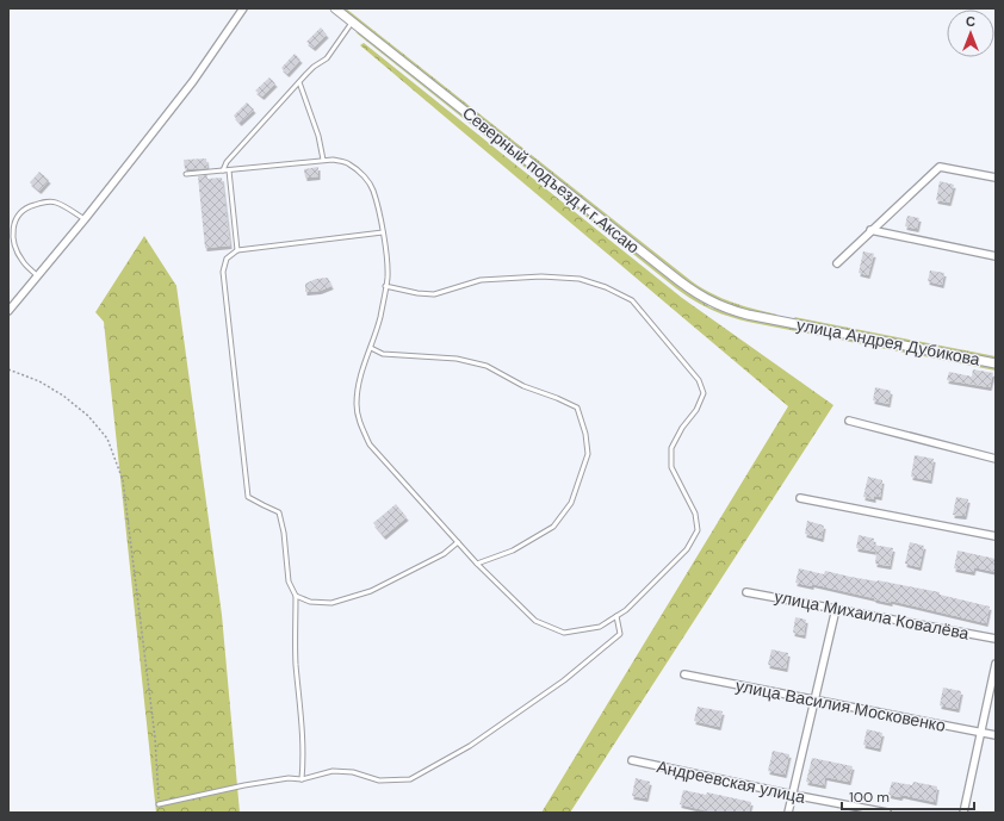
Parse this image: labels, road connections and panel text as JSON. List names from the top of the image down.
{
  "streets": {
    "street": [
      "Северный подъезд к г.Аксаю",
      "улица Андрея Дубикова",
      "улица Михаила Ковалёва",
      "улица Василия Московенко",
      "Андреевская улица"
    ]
  },
  "crossings": [
    ["Северный подъезд к г.Аксаю", "улица Андрея Дубикова"]
  ],
  "scale_bar": "100 m",
  "north": "top"
}
